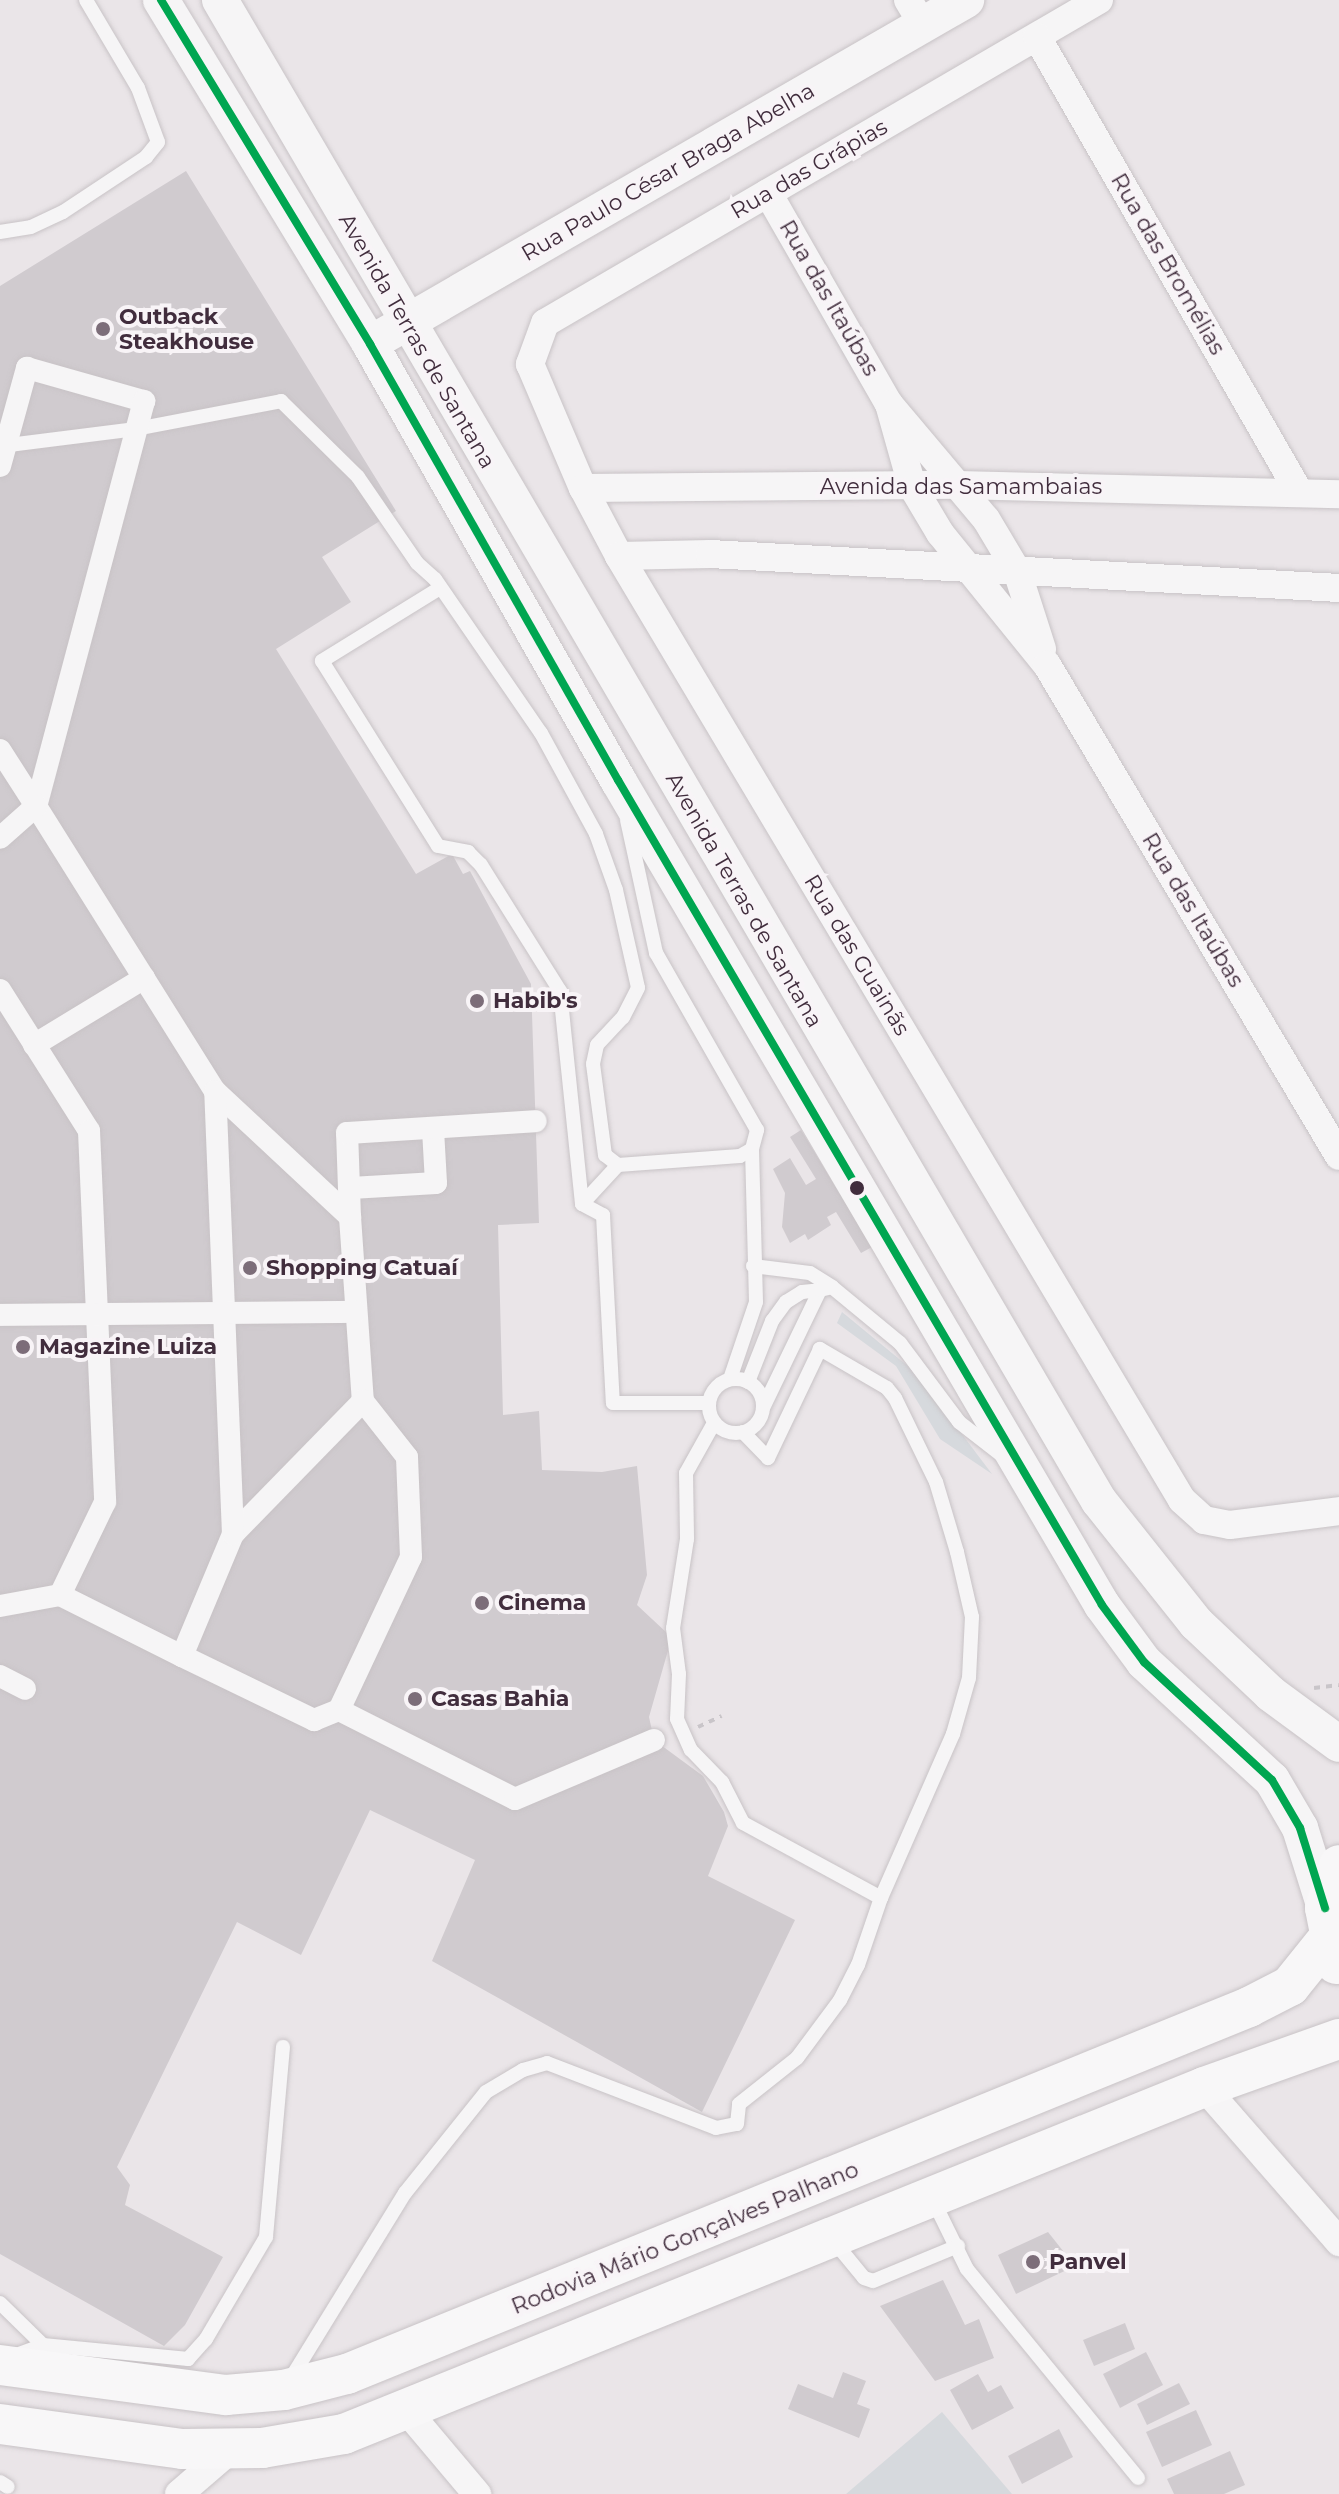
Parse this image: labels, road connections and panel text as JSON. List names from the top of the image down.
{
  "streets": {
    "main road": ["Rodovia Mário Gonçalves Palhano"],
    "street": [
      "Rua das Grápias",
      "Rua Paulo César Braga Abelha",
      "Rua das Bromélias",
      "Rua das Itaúbas",
      "Avenida Terras de Santana",
      "Avenida das Samambaias",
      "Rua das Guainãs"
    ]
  },
  "crossings": [
    ["Rua das Grápias", "Rua das Bromélias"],
    ["Rua das Grápias", "Rua das Itaúbas"],
    ["Rua das Grápias", "Rua das Guainãs"],
    ["Rua Paulo César Braga Abelha", "Avenida Terras de Santana"],
    ["Rua das Bromélias", "Avenida das Samambaias"],
    ["Rua das Itaúbas", "Avenida das Samambaias"],
    ["Avenida Terras de Santana", "Rodovia Mário Gonçalves Palhano"],
    ["Avenida das Samambaias", "Rua das Guainãs"]
  ],
  "places": [
    "Outback Steakhouse",
    "Habib's",
    "Shopping Catuaí",
    "Magazine Luiza",
    "Cinema",
    "Casas Bahia",
    "Panvel"
  ]
}
